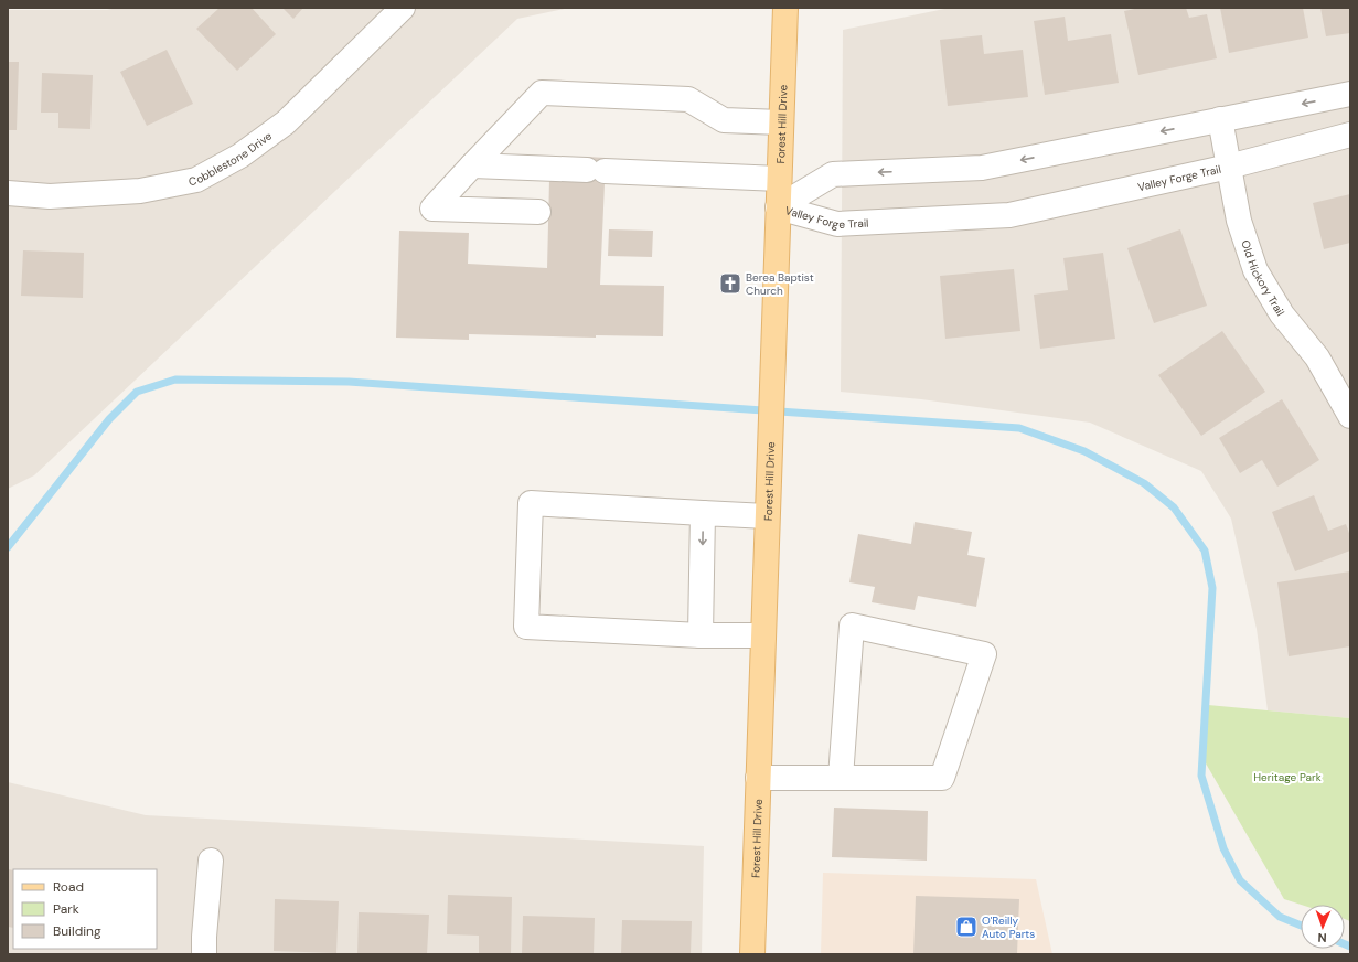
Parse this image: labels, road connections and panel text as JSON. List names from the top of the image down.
{
  "streets": {
    "main road": ["Forest Hill Drive"],
    "street": ["Cobblestone Drive", "Valley Forge Trail", "Old Hickory Trail"]
  },
  "crossings": [
    ["Forest Hill Drive", "Valley Forge Trail"],
    ["Valley Forge Trail", "Old Hickory Trail"]
  ],
  "parks": ["Heritage Park"],
  "places": {
    "church": ["Berea Baptist Church"],
    "shop": ["O'Reilly Auto Parts"]
  },
  "legend": ["Road", "Park", "Building"],
  "north": "bottom"
}
